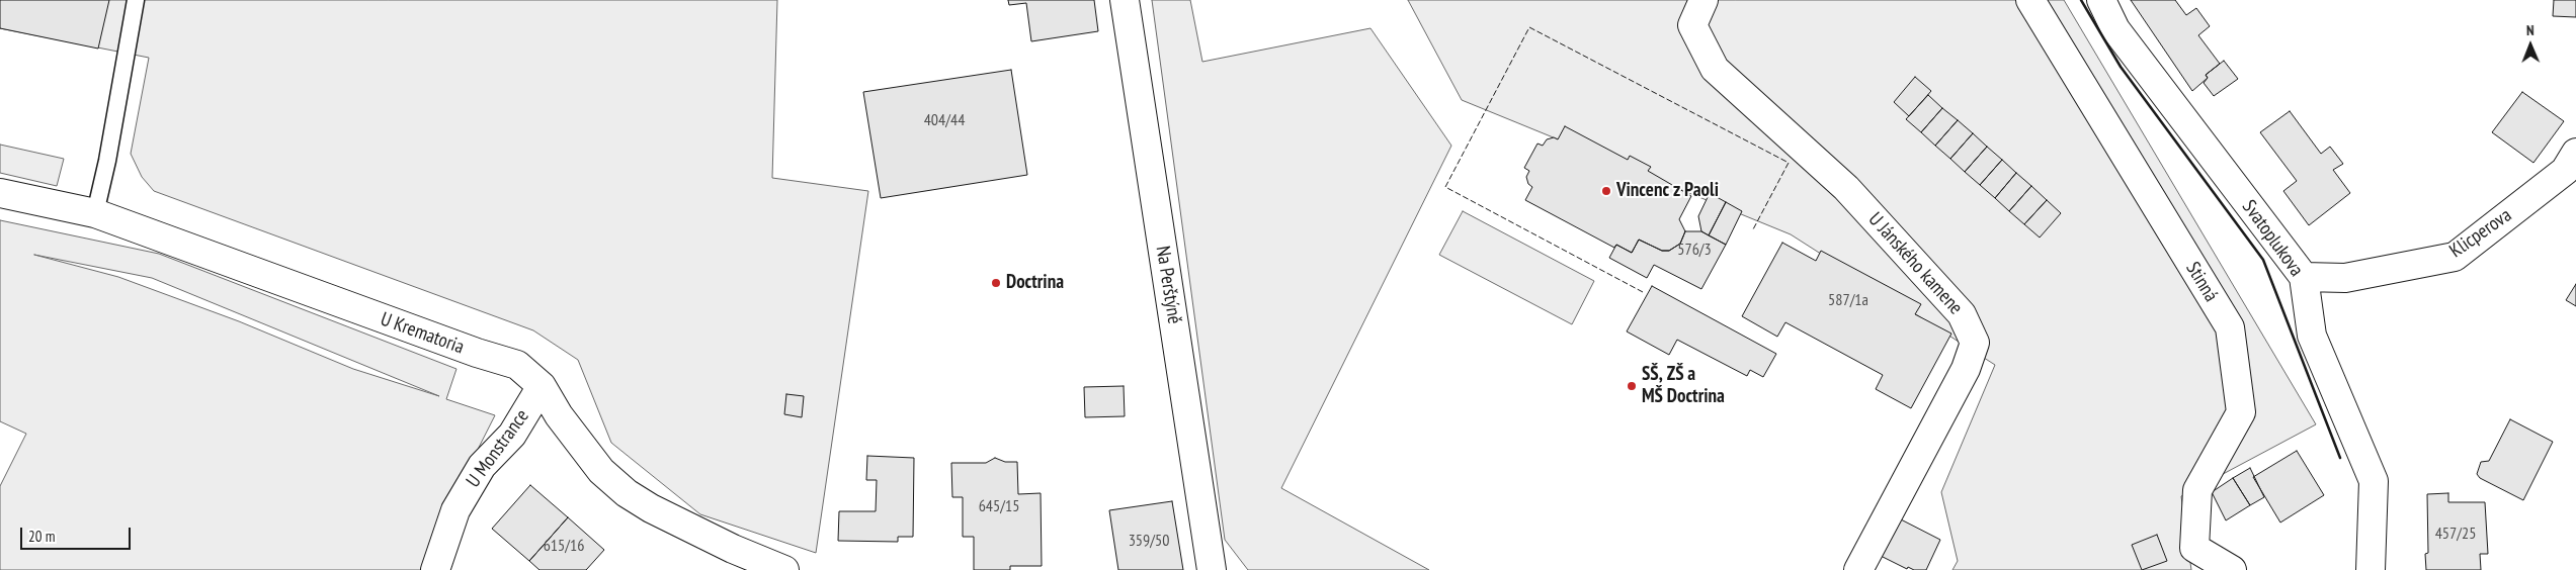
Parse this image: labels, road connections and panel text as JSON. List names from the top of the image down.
{
  "streets": {
    "street": [
      "Klicperova",
      "Svatoplukova",
      "U Jánského kamene",
      "Stinná",
      "Na Perštýně",
      "U Krematoria",
      "U Monstrance"
    ]
  },
  "crossings": [
    ["Klicperova", "Svatoplukova"],
    ["U Krematoria", "U Monstrance"]
  ],
  "places": ["Vincenc z Paoli", "Doctrina", "SŠ, ZŠ a MŠ Doctrina"],
  "house_numbers": [
    "404/44",
    "576/3",
    "587/1a",
    "645/15",
    "457/25",
    "359/50",
    "615/16"
  ],
  "scale_bar": "20 m",
  "north": "top"
}
